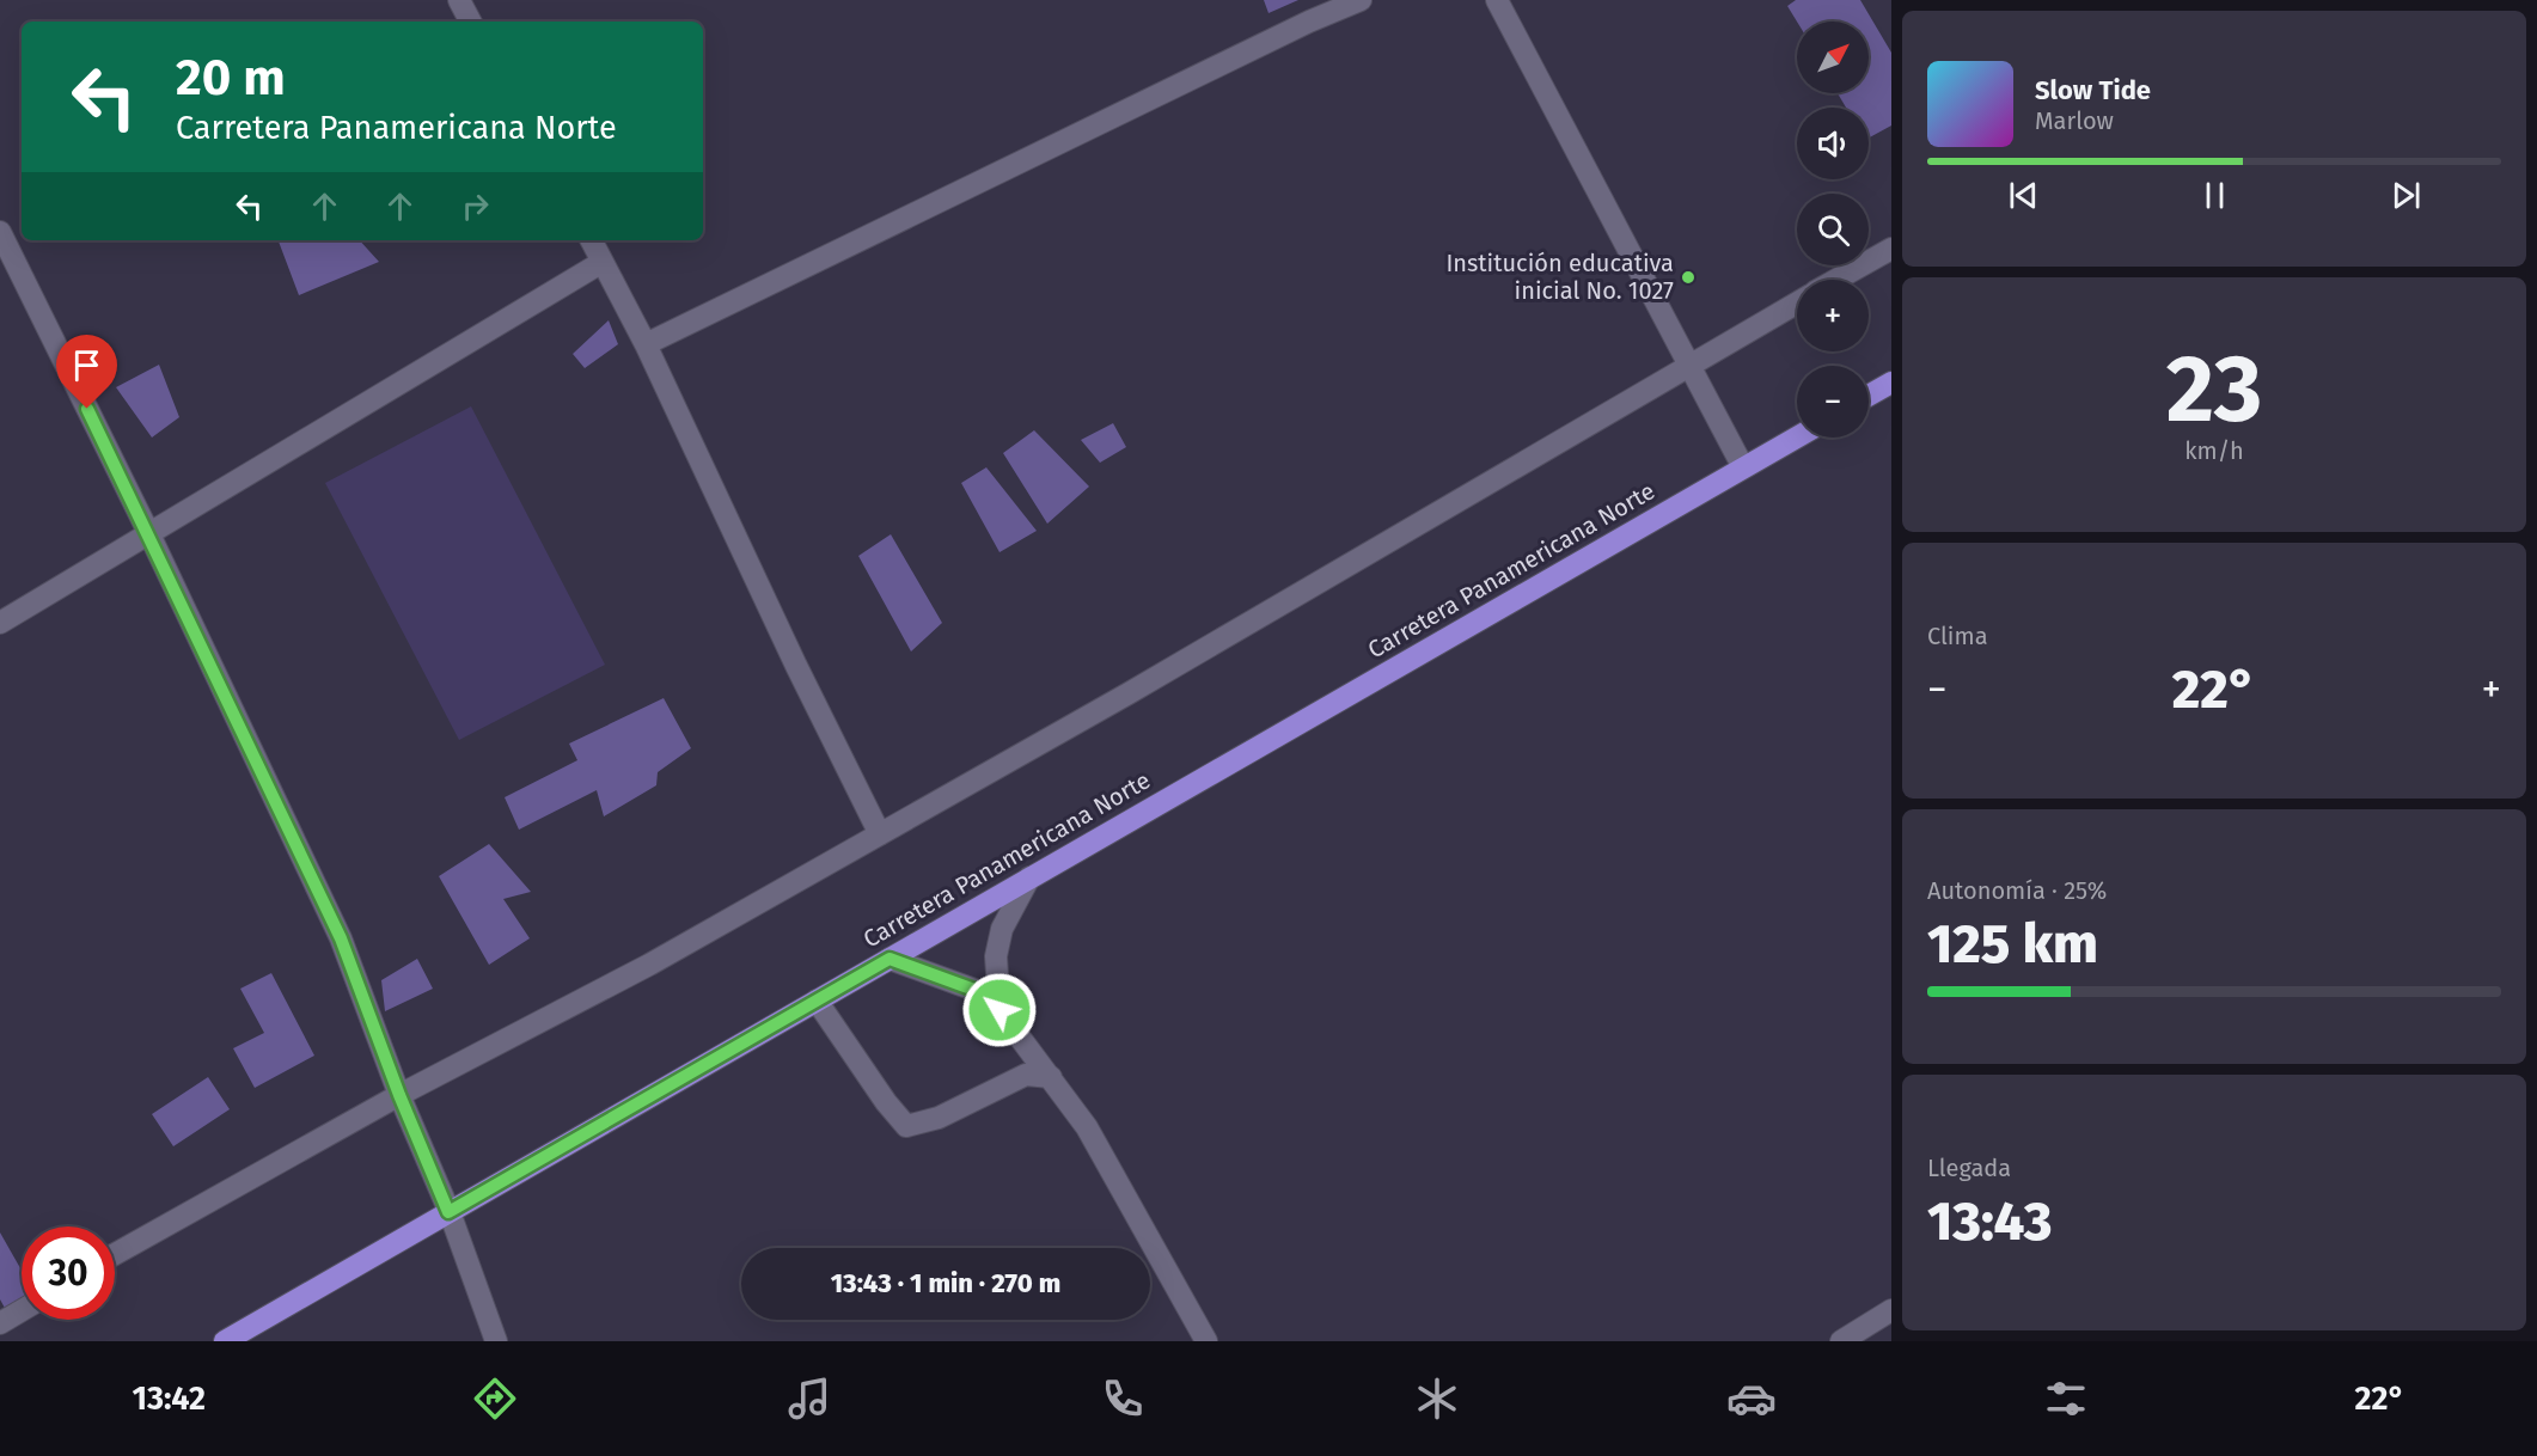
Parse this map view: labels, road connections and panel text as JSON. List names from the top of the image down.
{
  "streets": {
    "highway": ["Carretera Panamericana Norte"]
  },
  "places": ["Institución educativa inicial No. 1027"],
  "north": "top right",
  "page": {
    "map_buttons": ["+", "−"],
    "turn": ["20 m", "Carretera Panamericana Norte"],
    "song": ["Slow Tide", "Marlow"],
    "tile": [
      ["23", "km/h"],
      "Clima",
      ["Autonomía · 25%", "125 km"],
      ["Llegada", "13:43"]
    ],
    "heat": ["−", "22°", "+"],
    "limit": "30",
    "trip": "13:43 · 1 min · 270 m",
    "tabs": ["13:42", "22°"]
  }
}
